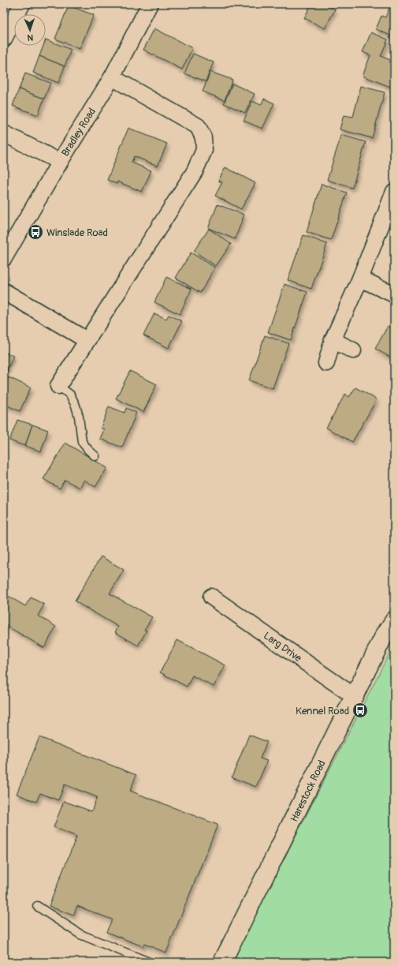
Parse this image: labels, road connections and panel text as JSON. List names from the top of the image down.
{
  "streets": {
    "street": ["Bradley Road", "Larg Drive", "Harestock Road"]
  },
  "crossings": [
    ["Larg Drive", "Harestock Road"]
  ],
  "places": {
    "bus stop": ["Winslade Road", "Kennel Road"]
  },
  "north": "bottom"
}
